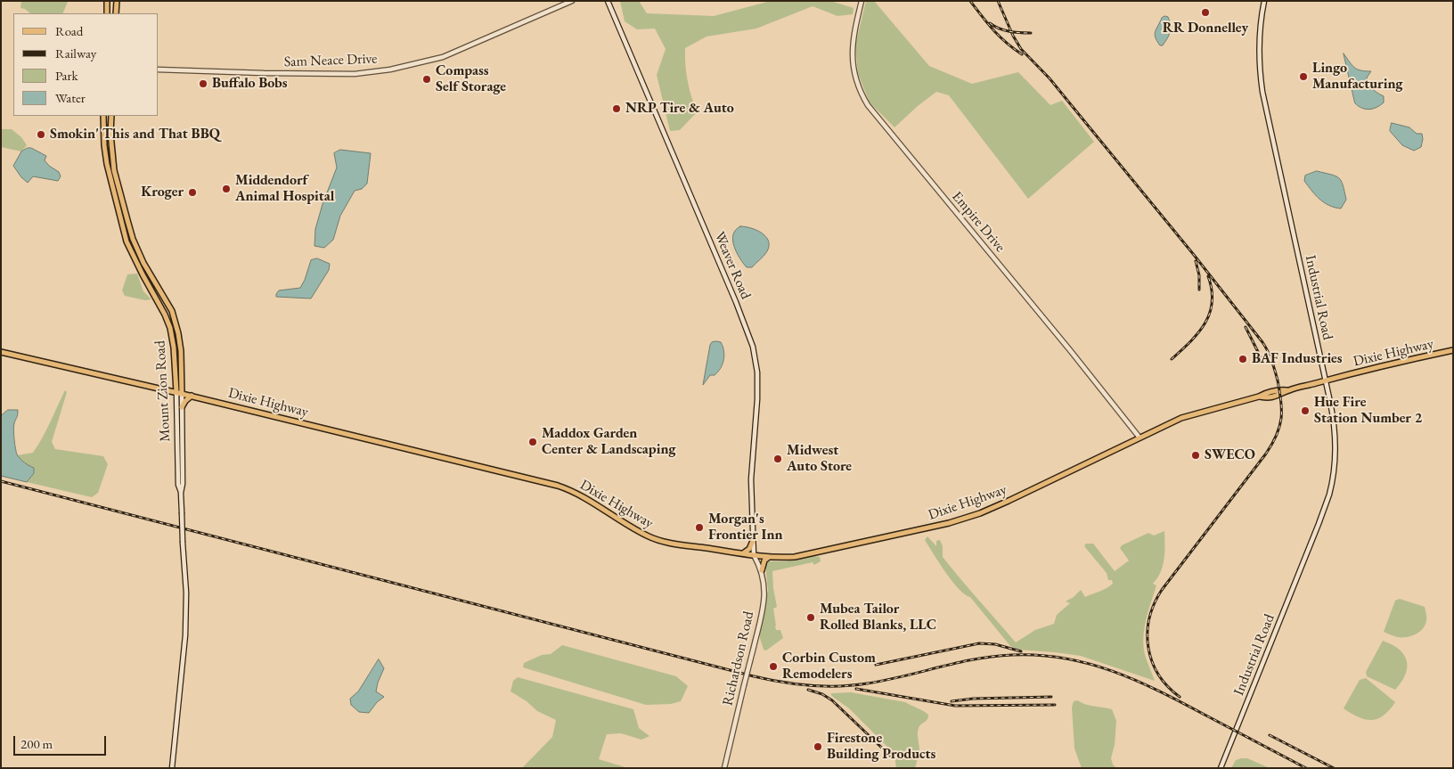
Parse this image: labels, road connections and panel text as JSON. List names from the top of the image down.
{
  "streets": {
    "main road": [
      "Sam Neace Drive",
      "Empire Drive",
      "Weaver Road",
      "Industrial Road",
      "Dixie Highway",
      "Mount Zion Road",
      "Richardson Road"
    ]
  },
  "crossings": [
    ["Empire Drive", "Dixie Highway"],
    ["Weaver Road", "Dixie Highway"],
    ["Weaver Road", "Richardson Road"],
    ["Industrial Road", "Dixie Highway"],
    ["Dixie Highway", "Mount Zion Road"],
    ["Dixie Highway", "Richardson Road"]
  ],
  "places": [
    "RR Donnelley",
    "Lingo Manufacturing",
    "Compass Self Storage",
    "Buffalo Bobs",
    "NRP Tire & Auto",
    "Smokin' This and That BBQ",
    "Middendorf Animal Hospital",
    "Kroger",
    "BAF Industries",
    "Hue Fire Station Number 2",
    "Maddox Garden Center & Landscaping",
    "SWECO",
    "Midwest Auto Store",
    "Morgan's Frontier Inn",
    "Mubea Tailor Rolled Blanks, LLC",
    "Corbin Custom Remodelers",
    "Firestone Building Products"
  ],
  "legend": [
    "Road",
    "Railway",
    "Park",
    "Water"
  ],
  "scale_bar": "200 m"
}
